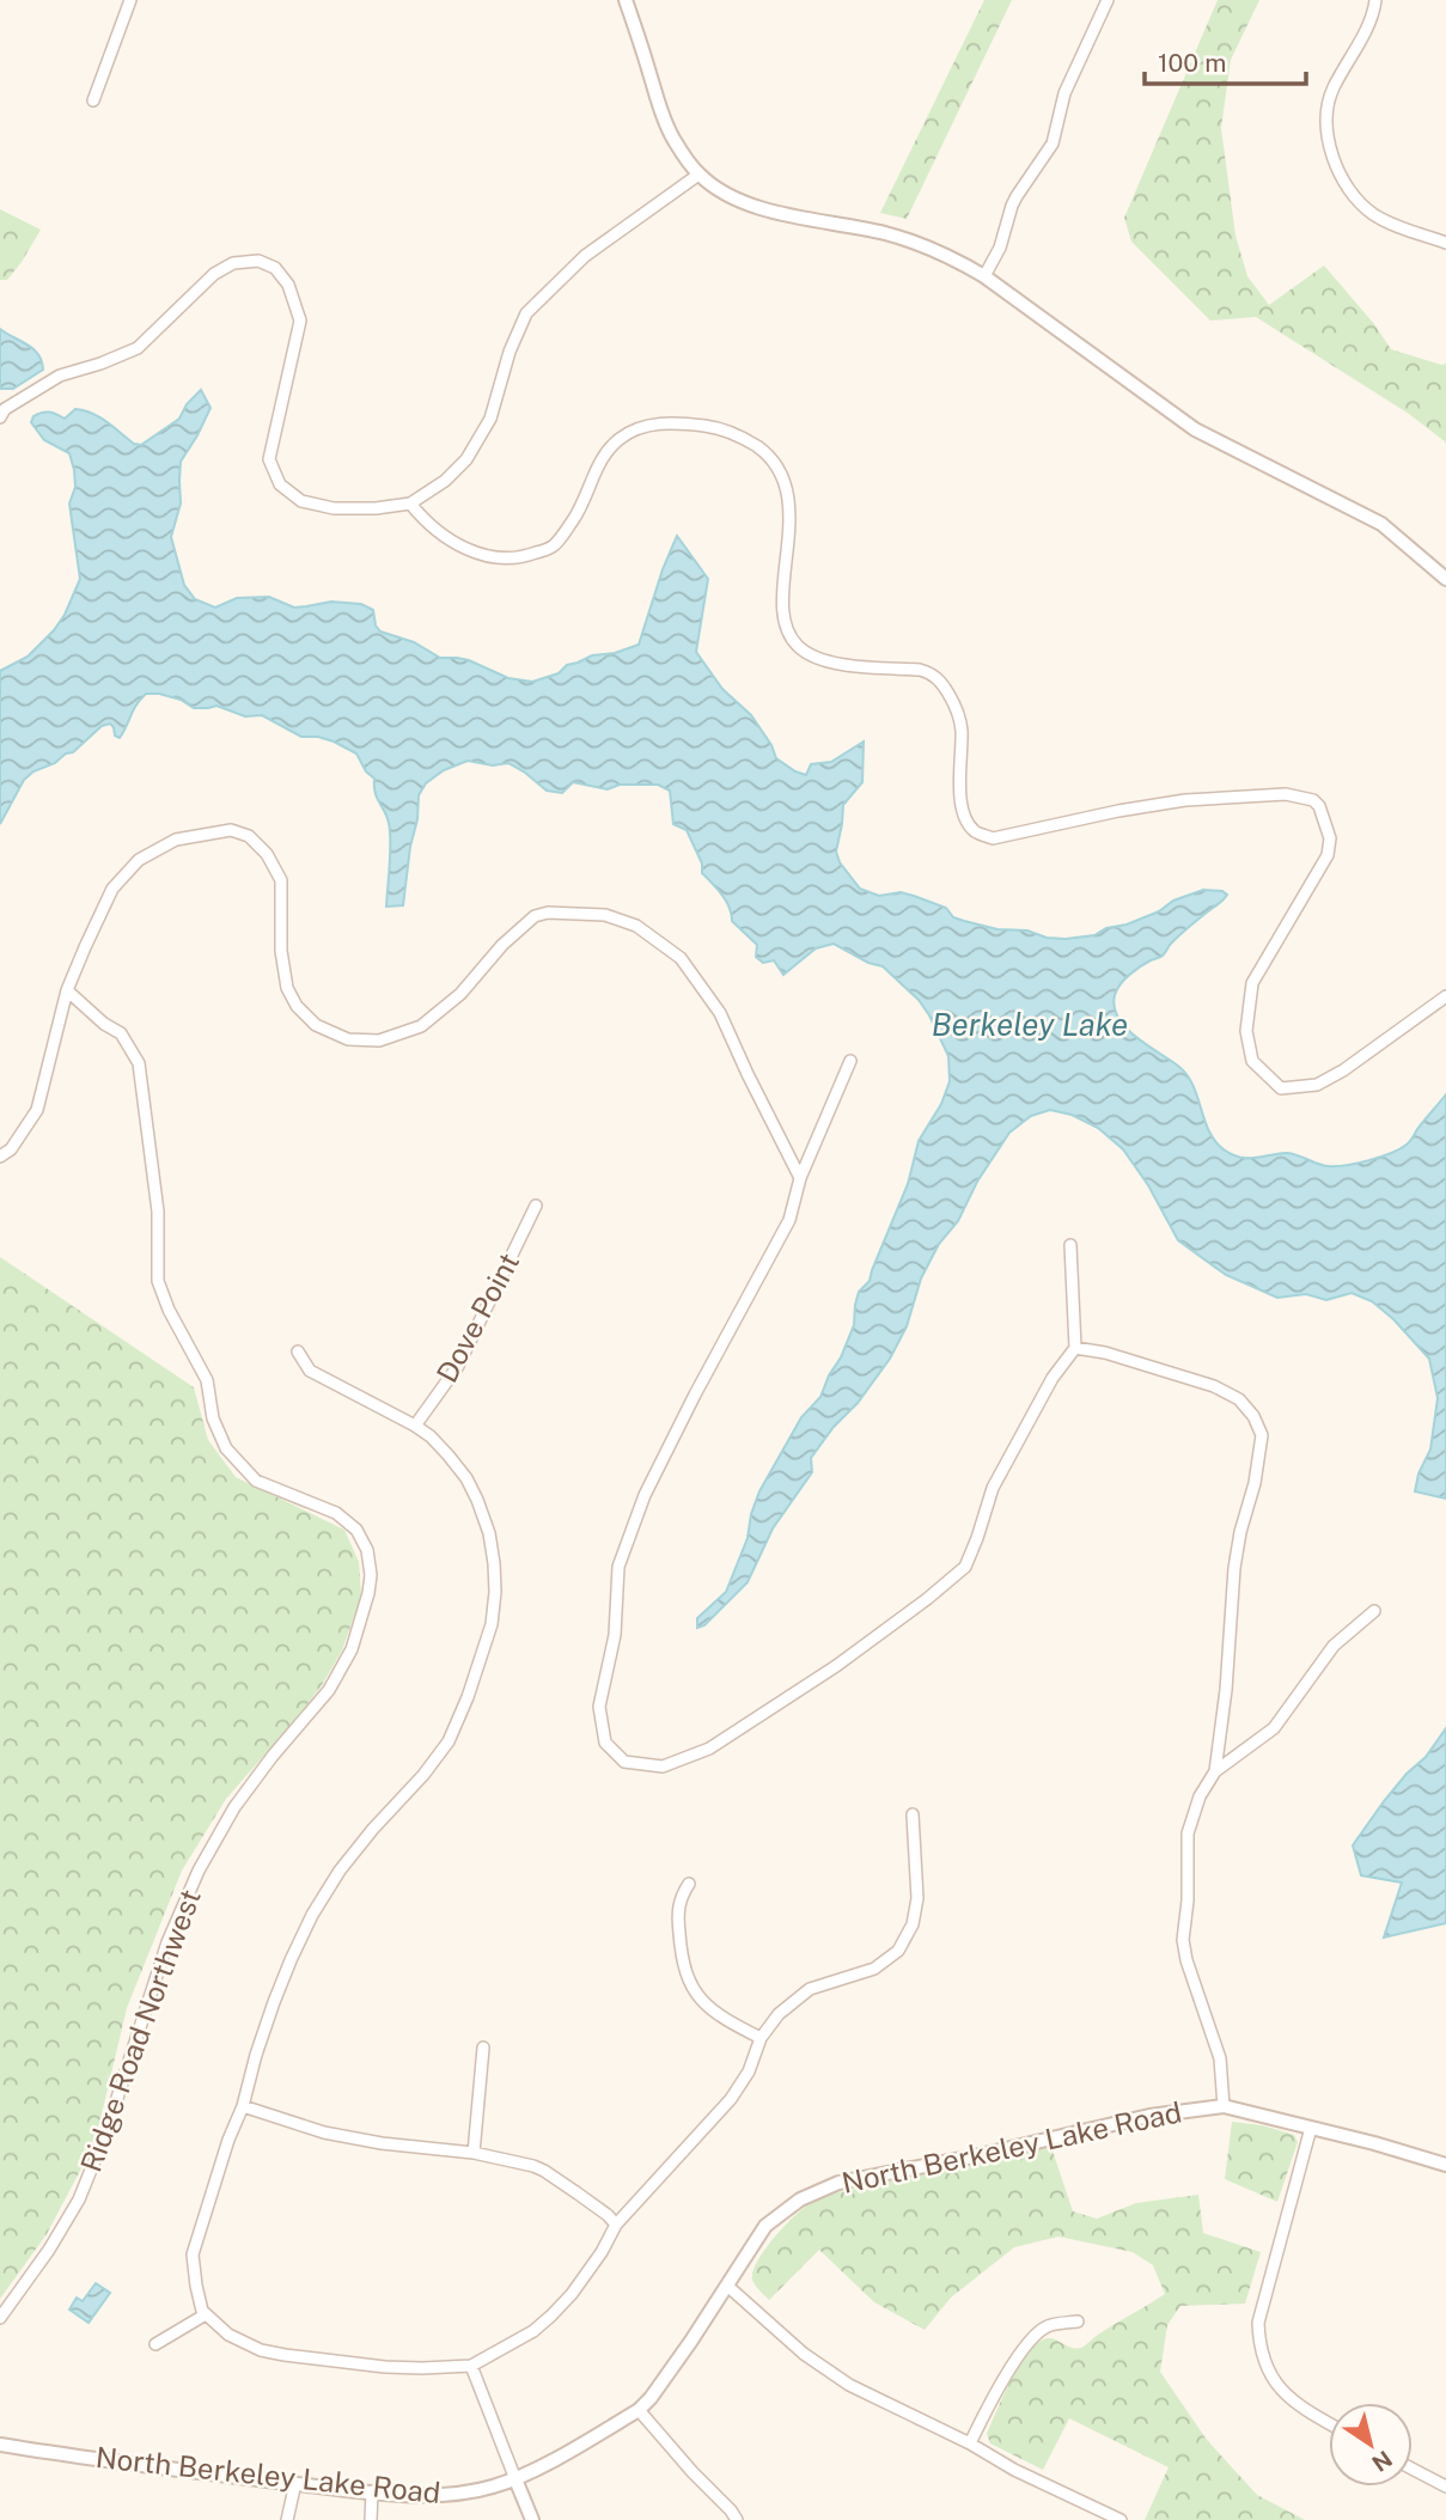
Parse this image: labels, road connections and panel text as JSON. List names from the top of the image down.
{
  "streets": {
    "street": ["Dove Point", "Ridge Road Northwest", "North Berkeley Lake Road"]
  },
  "water": ["Berkeley Lake"],
  "scale_bar": "100 m",
  "north": "bottom right"
}
